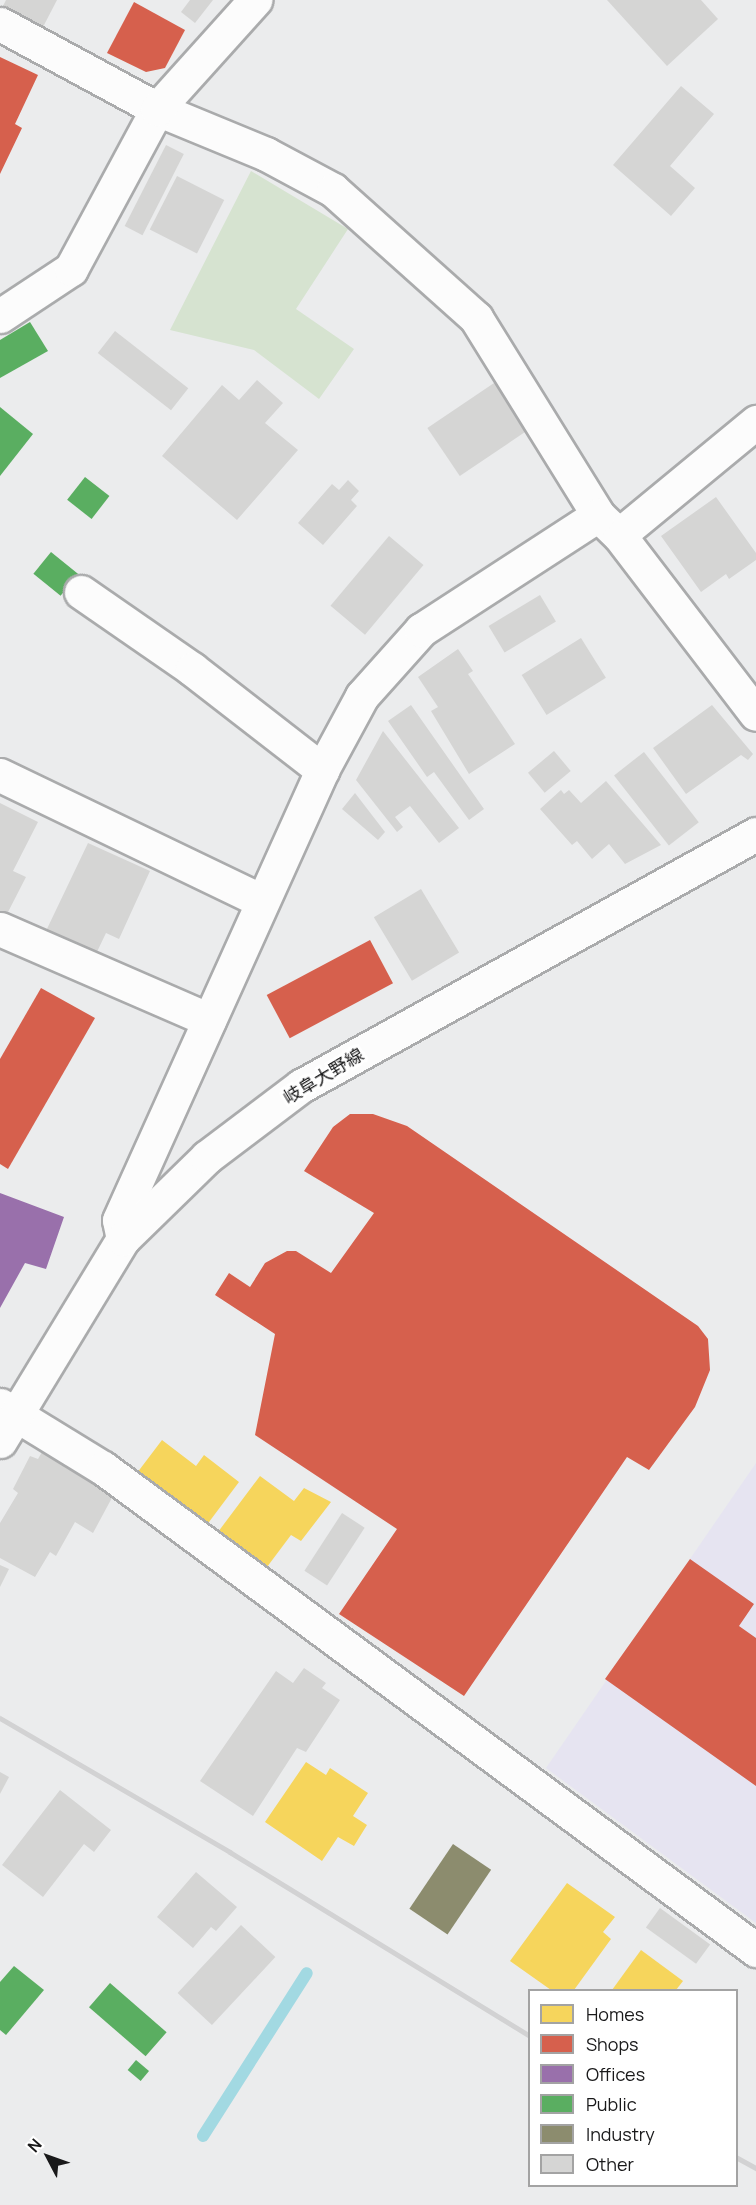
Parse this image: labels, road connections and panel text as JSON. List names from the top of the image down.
{
  "streets": {
    "street": ["岐阜大野線"]
  },
  "legend": [
    "Homes",
    "Shops",
    "Offices",
    "Public",
    "Industry",
    "Other"
  ],
  "north": "top left"
}
